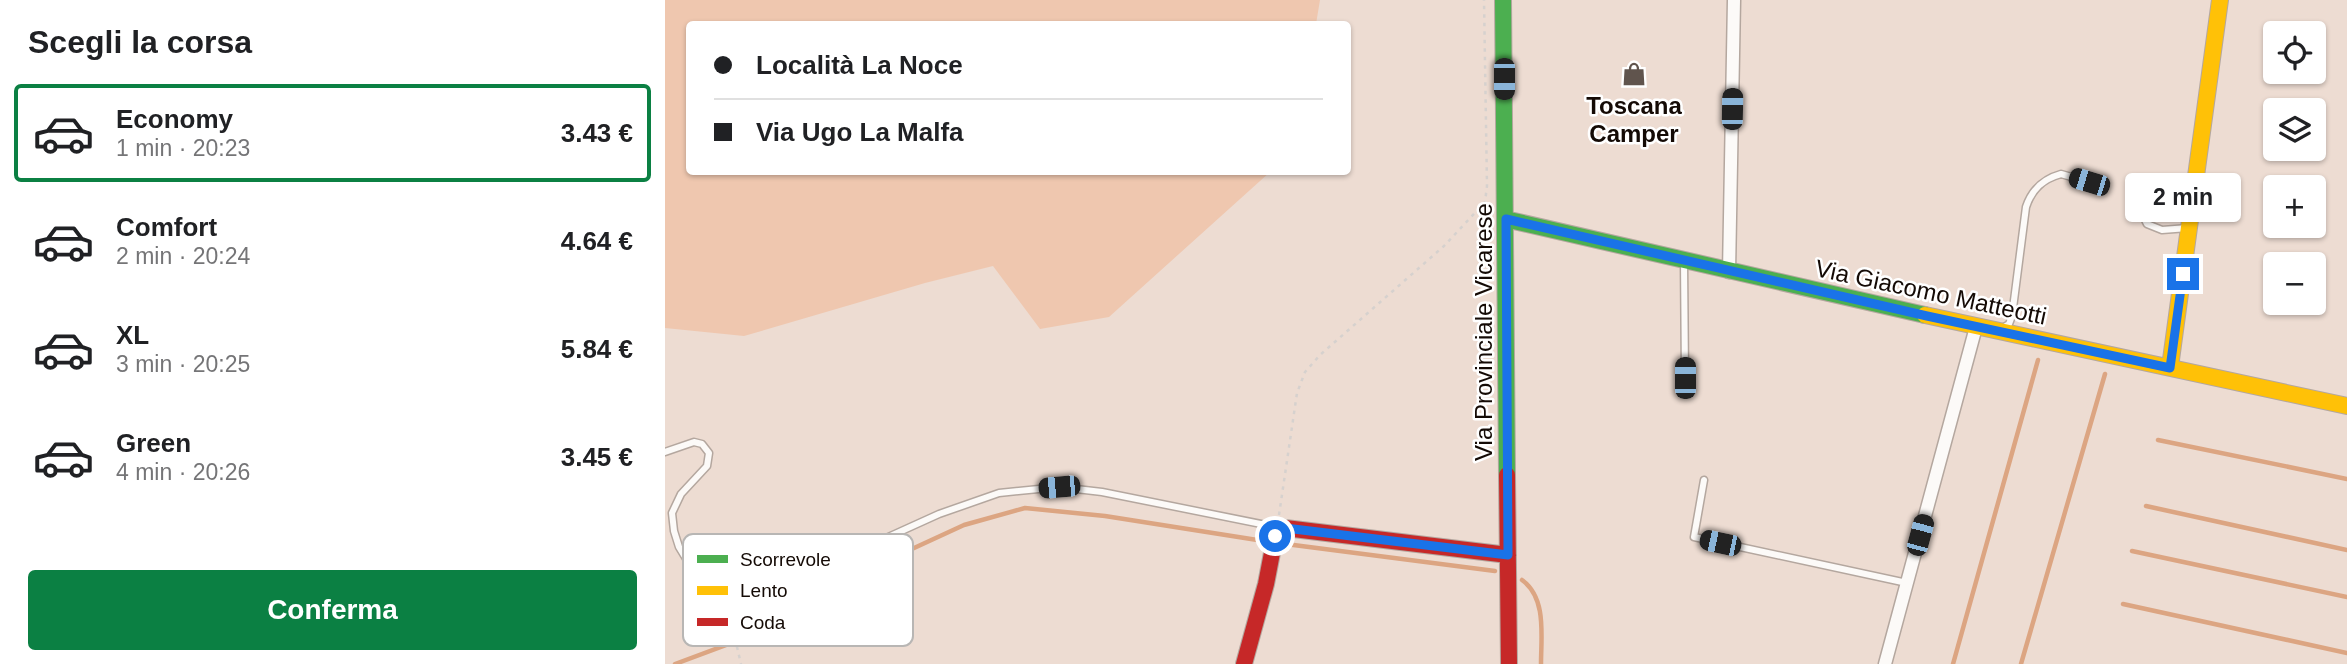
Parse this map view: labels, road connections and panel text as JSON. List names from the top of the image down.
{
  "streets": {
    "street": ["Via Giacomo Matteotti", "Via Provinciale Vicarese"]
  },
  "crossings": [
    ["Via Giacomo Matteotti", "Via Provinciale Vicarese"]
  ],
  "places": {
    "shop": ["Toscana Camper"]
  },
  "legend": ["Scorrevole", "Lento", "Coda"],
  "page": {
    "heading": "Scegli la corsa",
    "map_buttons": ["+", "−"],
    "banner": ["Località La Noce", "Via Ugo La Malfa"],
    "list": [
      {
        "name": "Economy",
        "note": "1 min · 20:23",
        "value": "3.43 €"
      },
      {
        "name": "Comfort",
        "note": "2 min · 20:24",
        "value": "4.64 €"
      },
      {
        "name": "XL",
        "note": "3 min · 20:25",
        "value": "5.84 €"
      },
      {
        "name": "Green",
        "note": "4 min · 20:26",
        "value": "3.45 €"
      }
    ],
    "bubble": "2 min",
    "buttons": "Conferma"
  }
}
